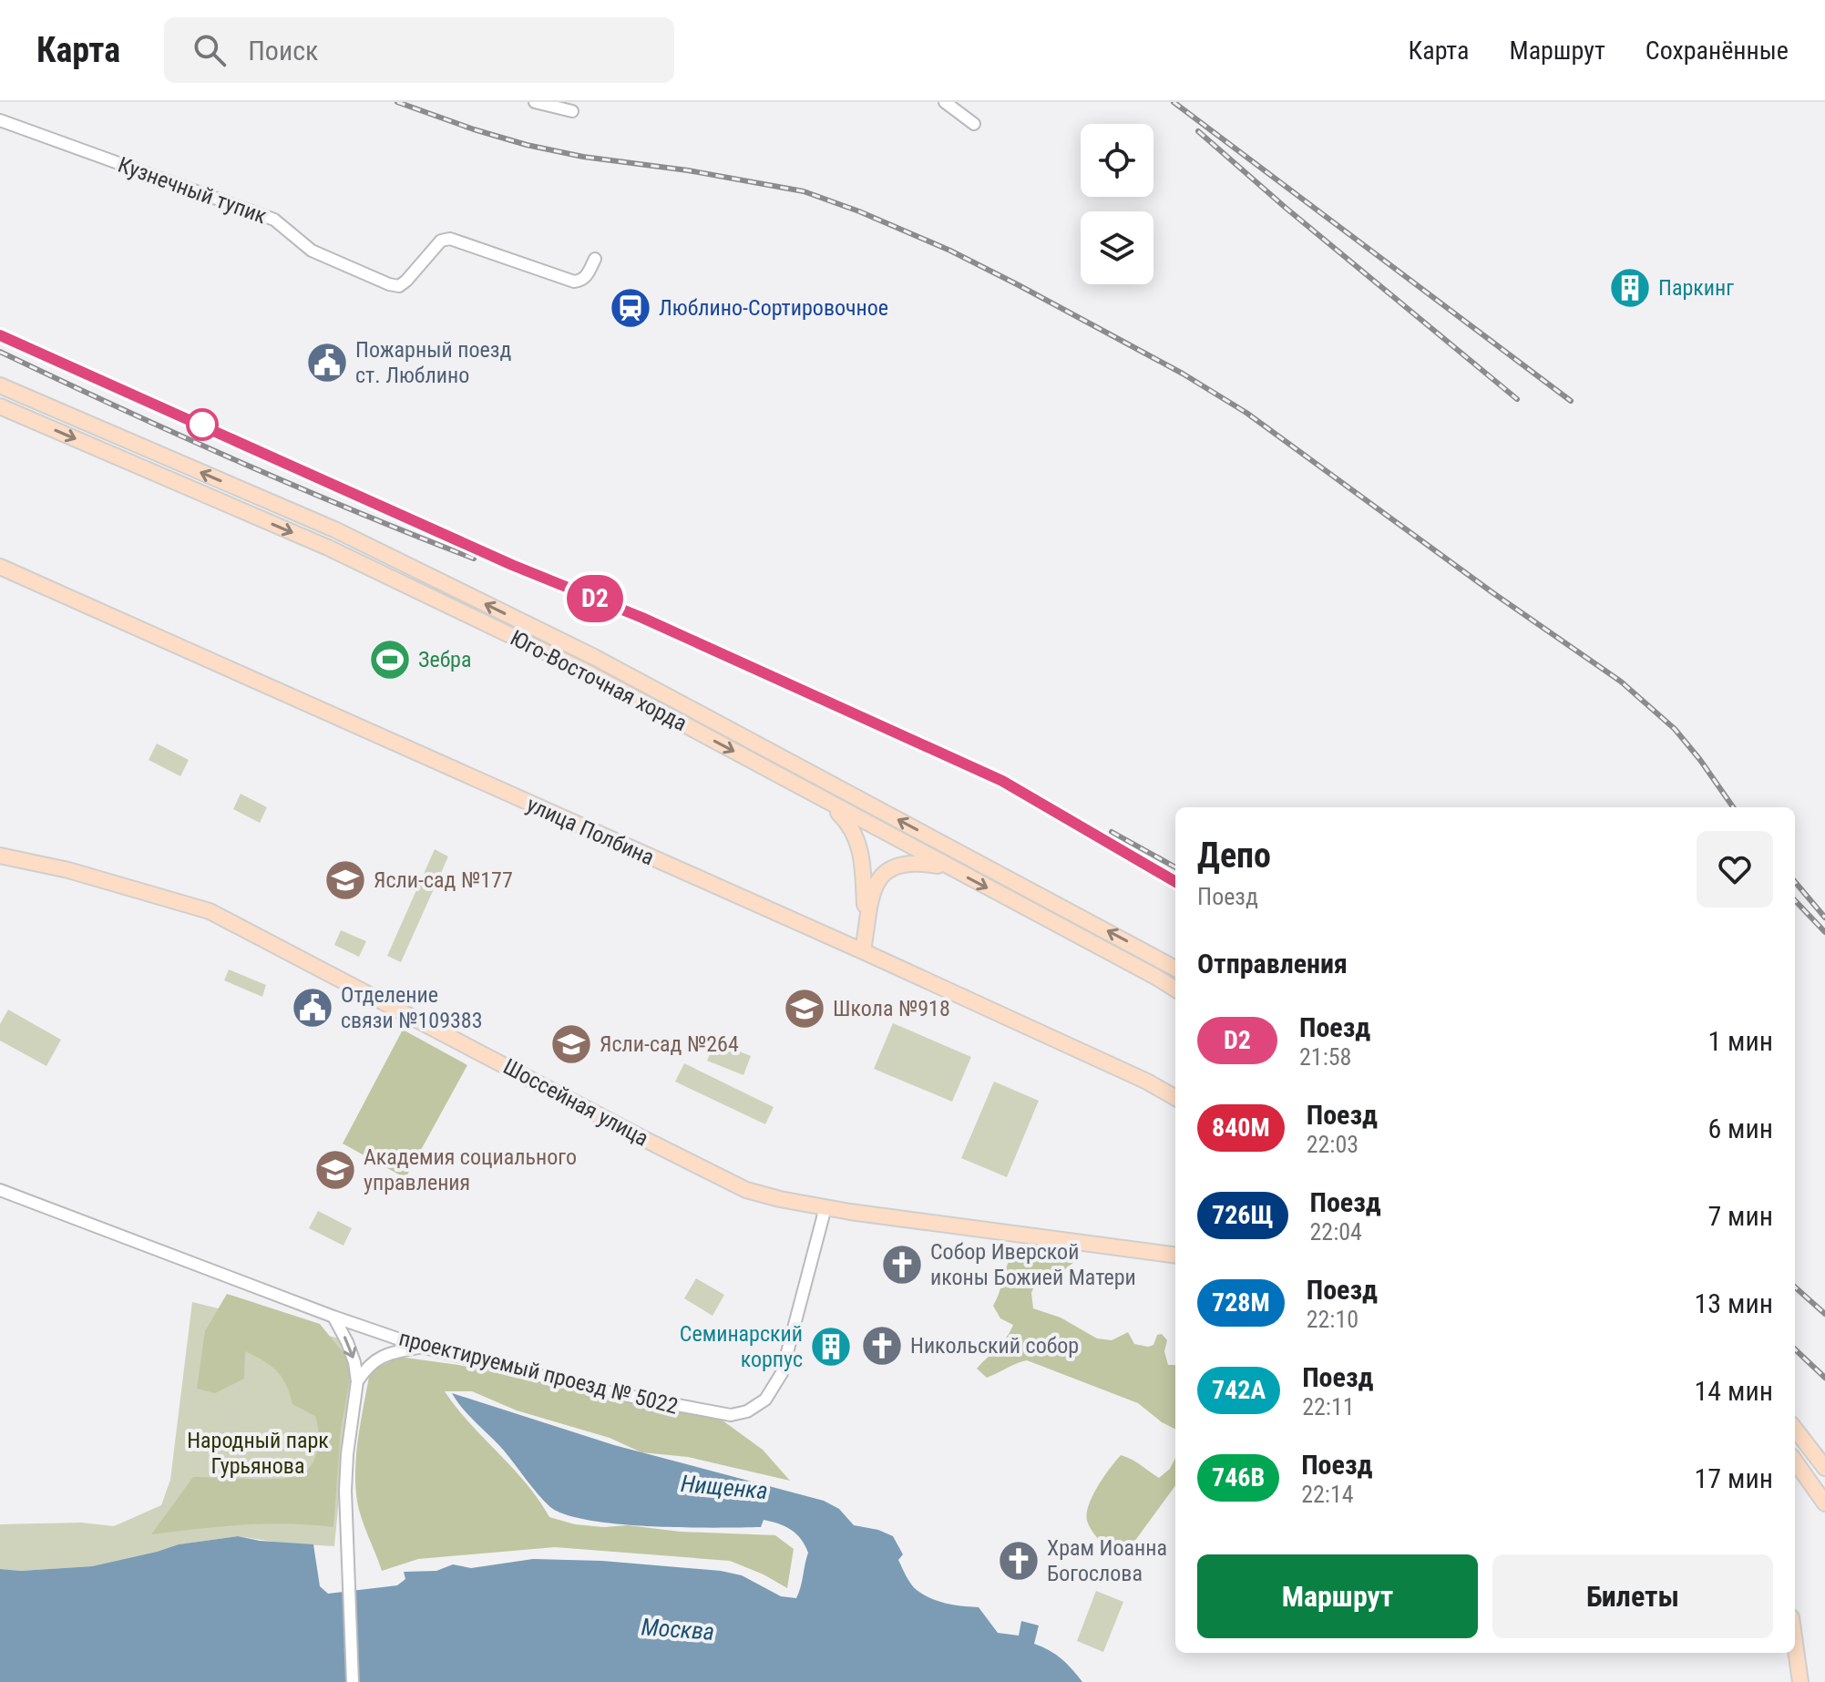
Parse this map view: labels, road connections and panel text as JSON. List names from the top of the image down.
{
  "streets": {
    "main road": ["Юго-Восточная хорда", "улица Полбина", "Шоссейная улица"],
    "street": ["Кузнечный тупик", "проектируемый проезд № 5022"]
  },
  "crossings": [
    ["Шоссейная улица", "проектируемый проезд № 5022"]
  ],
  "water": ["Нищенка", "Москва"],
  "parks": ["Народный парк Гурьянова"],
  "places": {
    "building": ["Паркинг", "Семинарский корпус"],
    "station": ["Люблино-Сортировочное"],
    "public building": ["Пожарный поезд ст. Люблино", "Отделение связи №109383"],
    "sports": ["Зебра"],
    "school or university": [
      "Ясли-сад №177",
      "Школа №918",
      "Ясли-сад №264",
      "Академия социального управления"
    ],
    "church": ["Собор Иверской иконы Божией Матери", "Никольский собор", "Храм Иоанна Богослова"]
  },
  "page": {
    "header": "Карта",
    "search": "Поиск",
    "nav": ["Карта", "Маршрут", "Сохранённые"],
    "on_map": "D2",
    "heading": [
      ["Депо", "Поезд"],
      "Отправления"
    ],
    "list": [
      {
        "mark": "D2",
        "name": "Поезд",
        "note": "21:58",
        "value": "1 мин"
      },
      {
        "mark": "840М",
        "name": "Поезд",
        "note": "22:03",
        "value": "6 мин"
      },
      {
        "mark": "726Щ",
        "name": "Поезд",
        "note": "22:04",
        "value": "7 мин"
      },
      {
        "mark": "728М",
        "name": "Поезд",
        "note": "22:10",
        "value": "13 мин"
      },
      {
        "mark": "742А",
        "name": "Поезд",
        "note": "22:11",
        "value": "14 мин"
      },
      {
        "mark": "746В",
        "name": "Поезд",
        "note": "22:14",
        "value": "17 мин"
      }
    ],
    "buttons": ["Маршрут", "Билеты"]
  }
}
